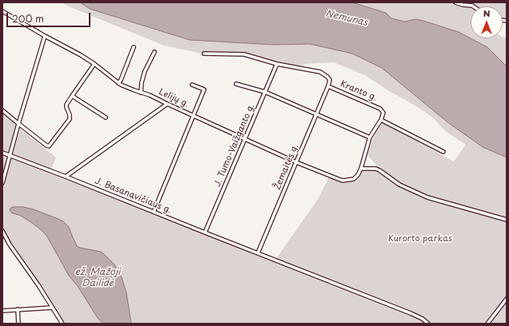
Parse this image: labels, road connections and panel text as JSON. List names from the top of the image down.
{
  "streets": {
    "street": [
      "Kranto g.",
      "Lelijų g.",
      "J. Tumo-Vaižganto g.",
      "Žemaitės g.",
      "J. Basanavičiaus g."
    ]
  },
  "crossings": [
    ["Kranto g.", "J. Tumo-Vaižganto g."],
    ["Kranto g.", "Žemaitės g."],
    ["Lelijų g.", "J. Tumo-Vaižganto g."],
    ["Lelijų g.", "Žemaitės g."],
    ["J. Tumo-Vaižganto g.", "J. Basanavičiaus g."],
    ["Žemaitės g.", "J. Basanavičiaus g."]
  ],
  "water": ["Nemunas", "ež. Mažoji Dailidė"],
  "parks": ["Kurorto parkas"],
  "scale_bar": "200 m",
  "north": "top"
}
